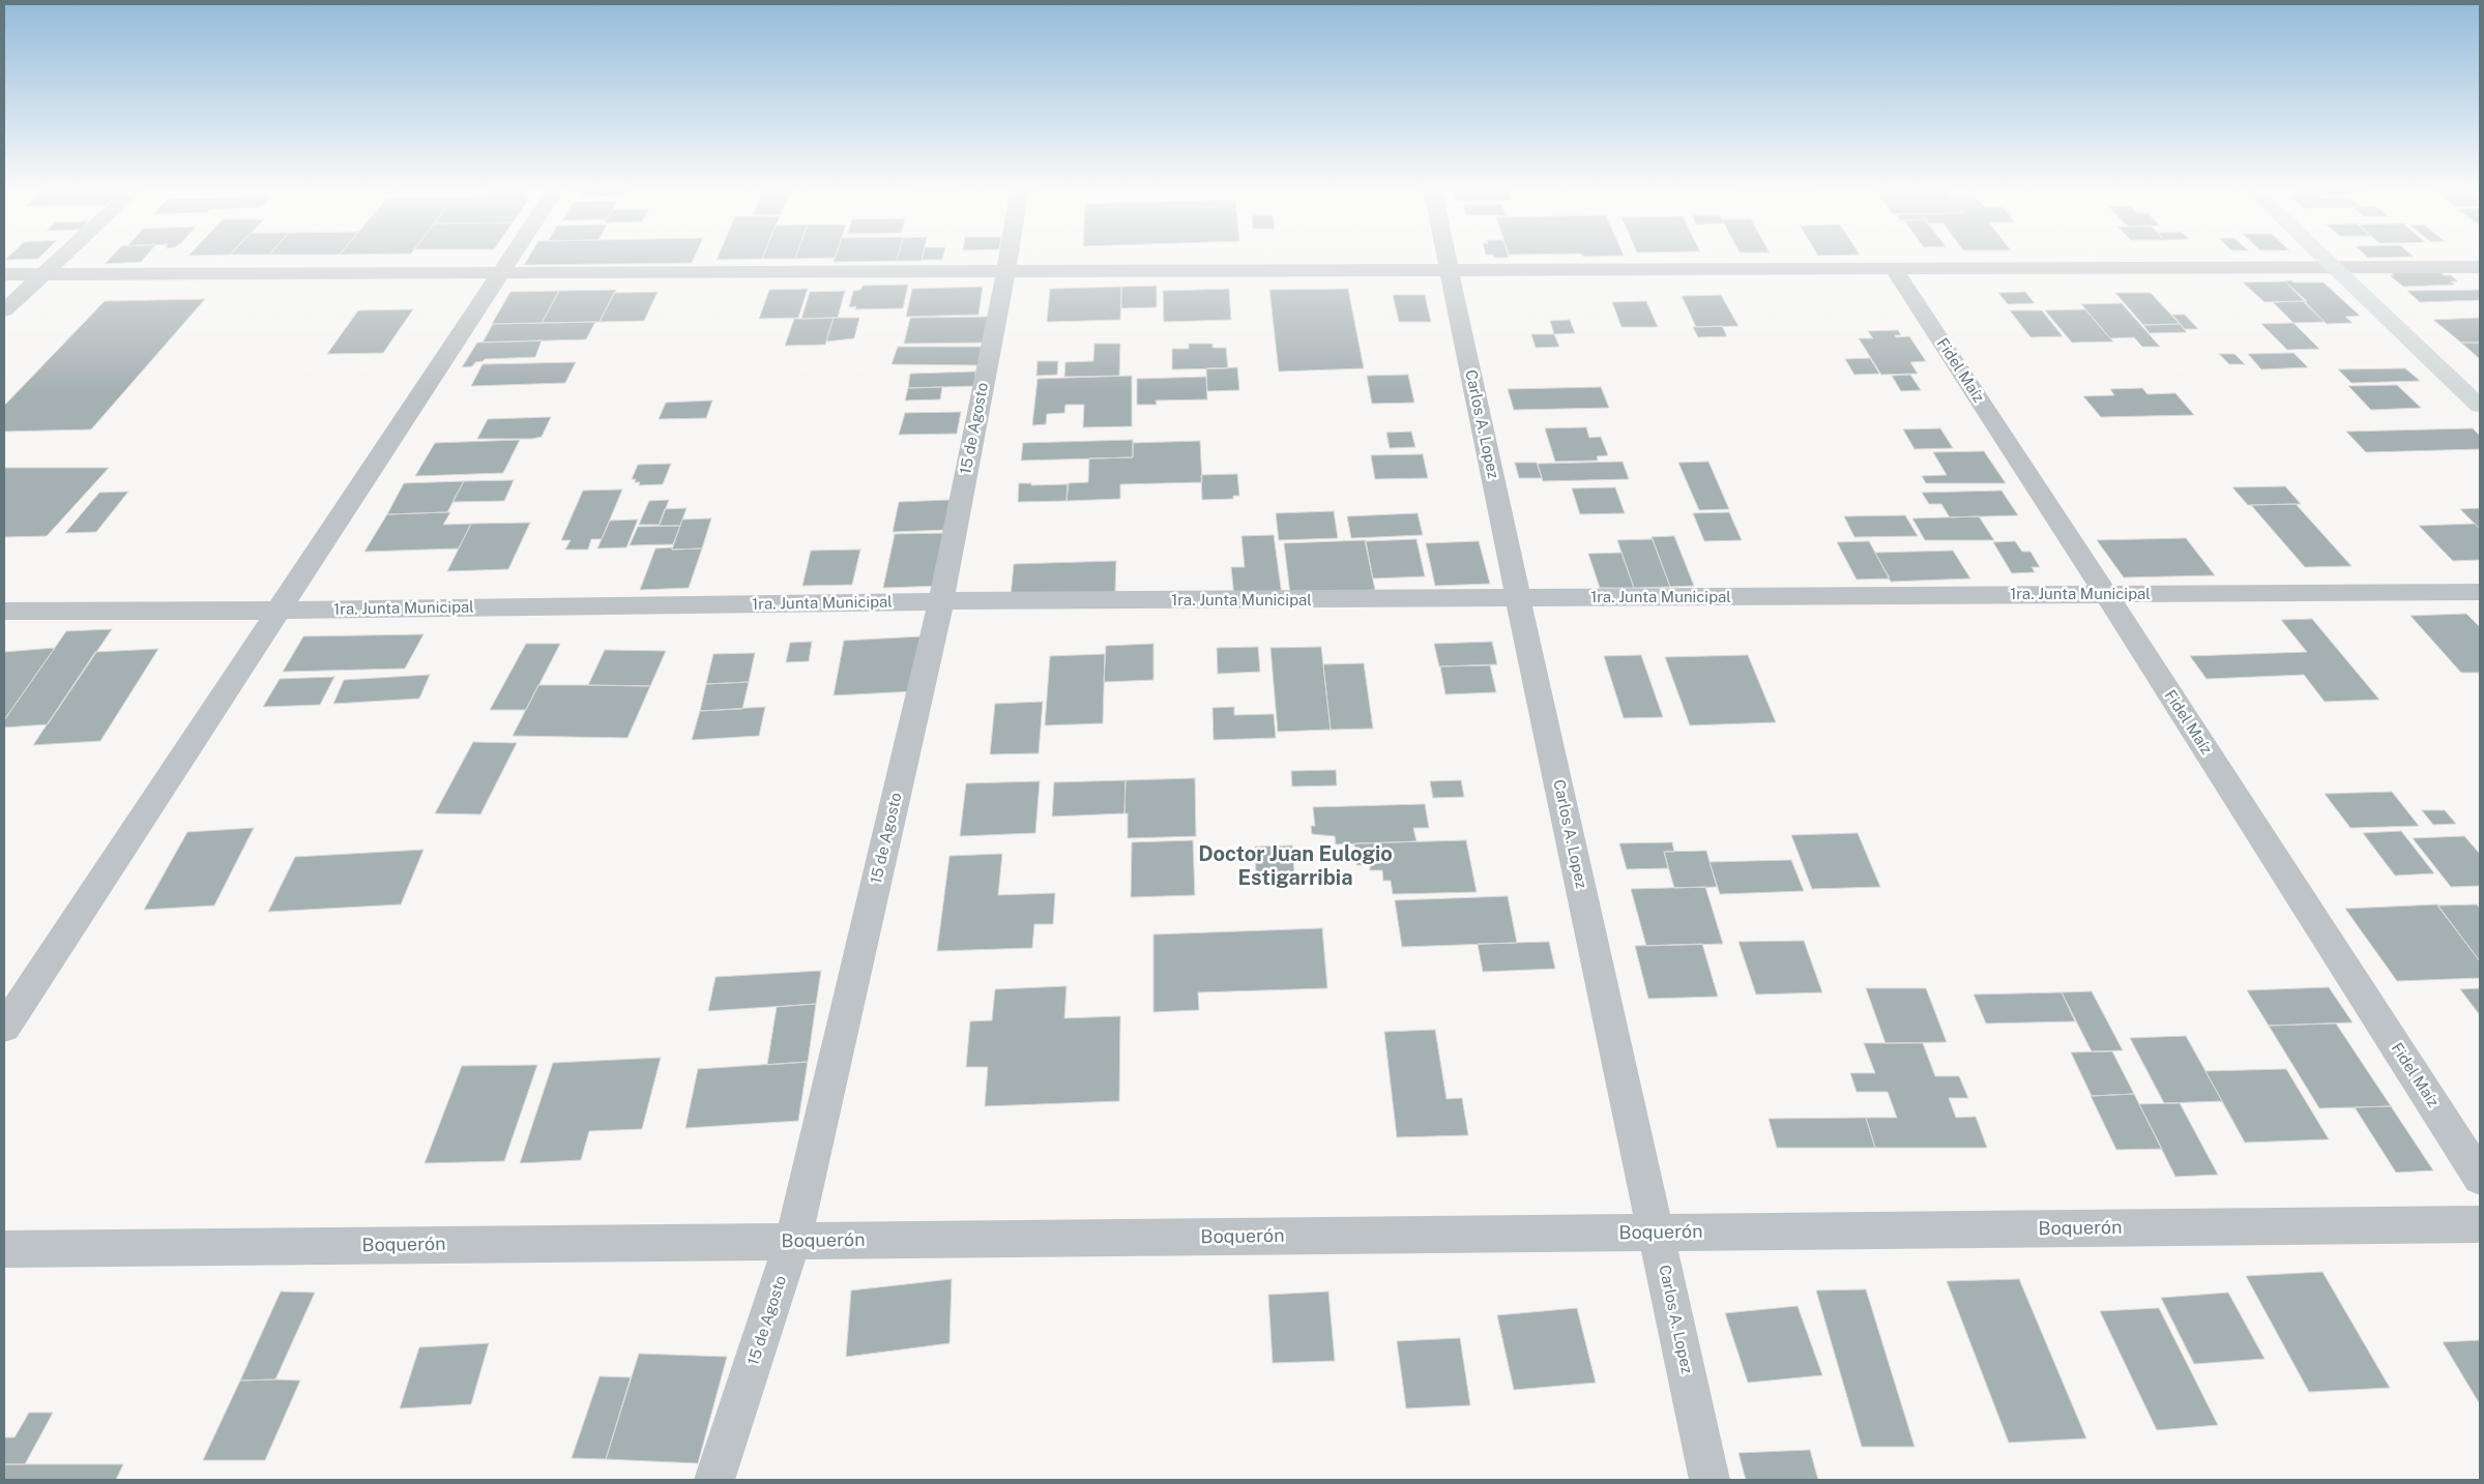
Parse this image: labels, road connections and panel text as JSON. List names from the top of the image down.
{
  "streets": {
    "street": [
      "Fidel Maíz",
      "Carlos A. Lopez",
      "15 de Agosto",
      "1ra. Junta Municipal",
      "Boquerón"
    ]
  },
  "crossings": [
    ["Fidel Maíz", "1ra. Junta Municipal"],
    ["Carlos A. Lopez", "1ra. Junta Municipal"],
    ["Carlos A. Lopez", "Boquerón"],
    ["15 de Agosto", "1ra. Junta Municipal"],
    ["15 de Agosto", "Boquerón"]
  ],
  "districts": ["Doctor Juan Eulogio Estigarribia"]
}
